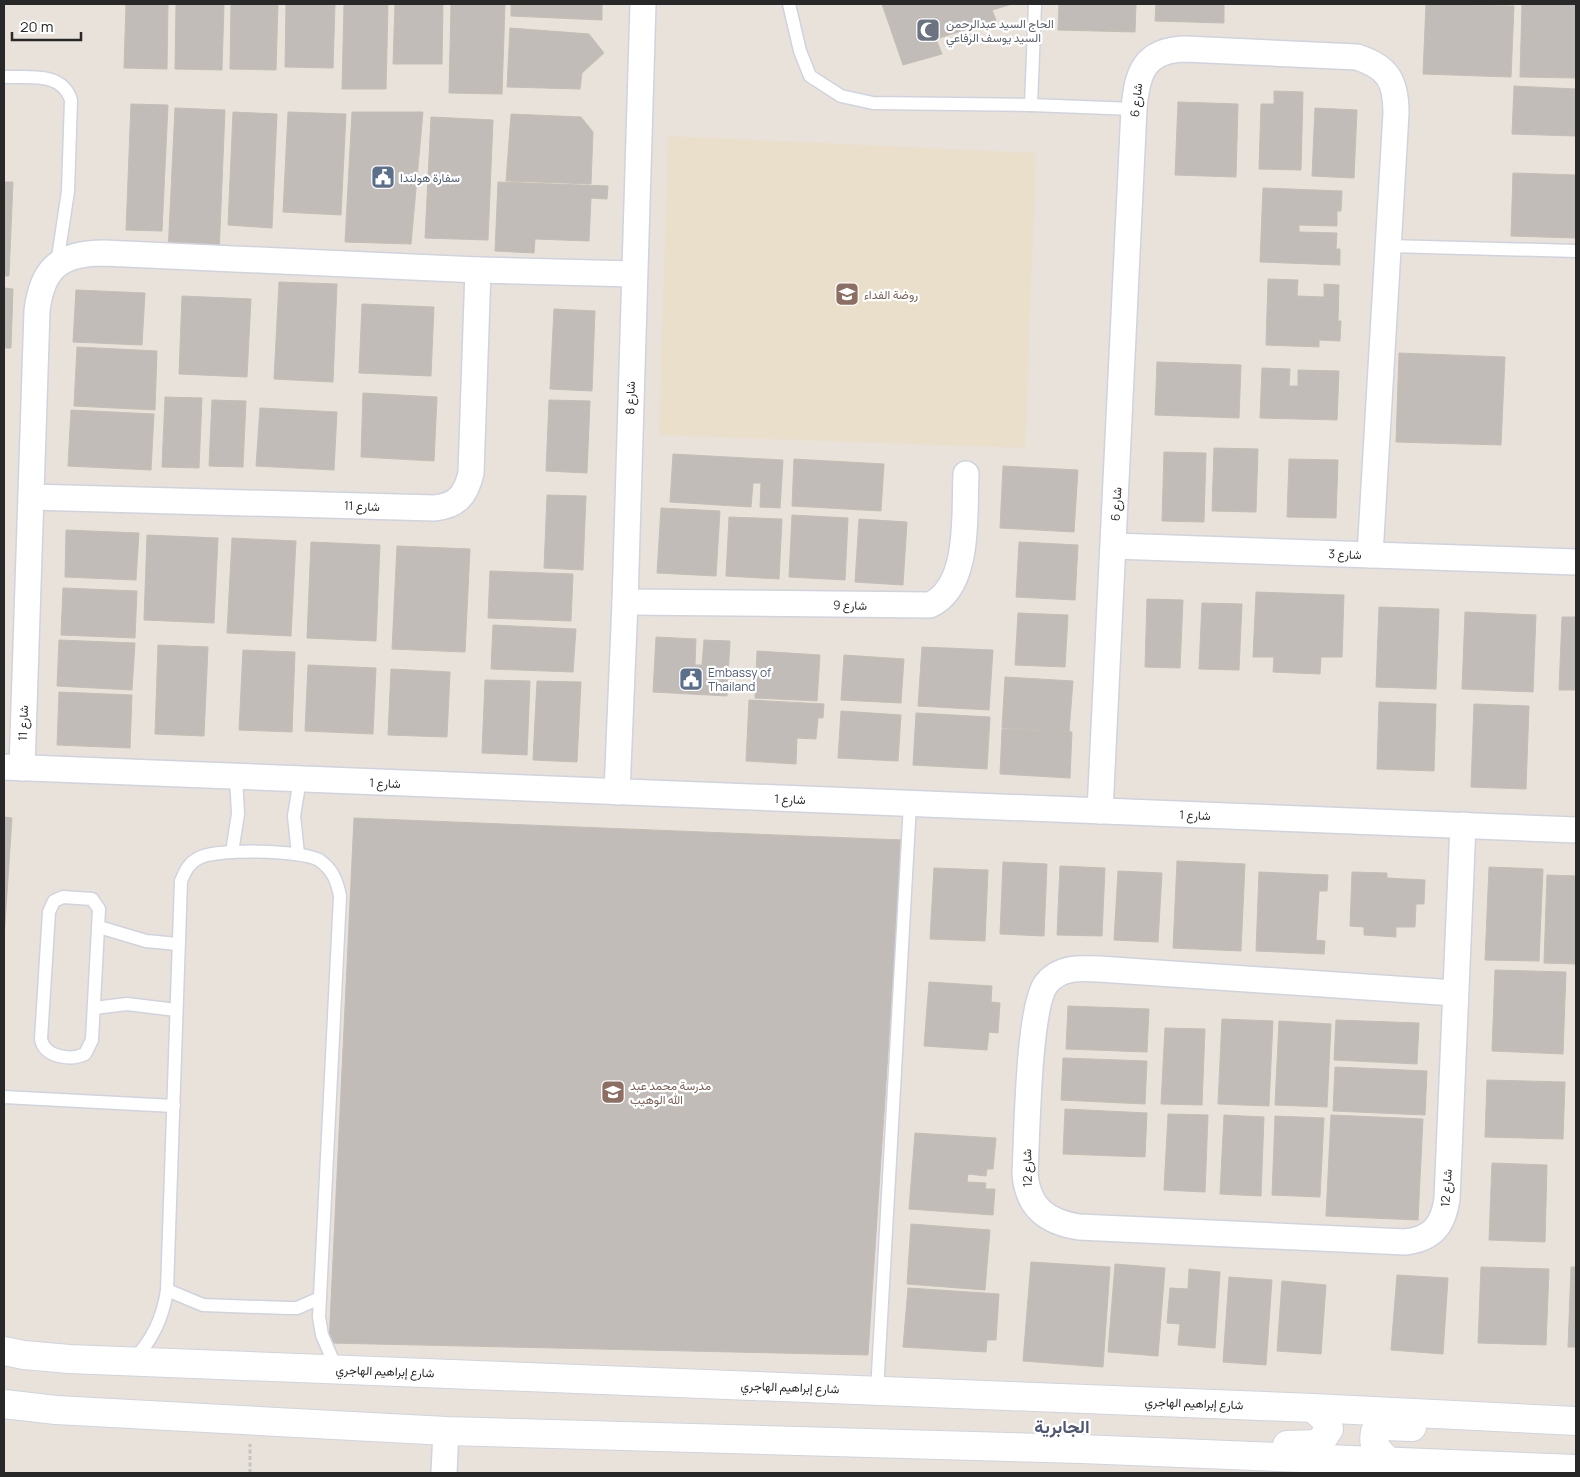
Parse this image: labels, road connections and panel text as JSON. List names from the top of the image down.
{
  "streets": {
    "main road": ["شارع إبراهيم الهاجري"],
    "street": [
      "شارع 6",
      "شارع 8",
      "شارع 11",
      "شارع 3",
      "شارع 9",
      "شارع 1",
      "شارع 12"
    ]
  },
  "crossings": [
    ["شارع 6", "شارع 3"],
    ["شارع 6", "شارع 1"],
    ["شارع 8", "شارع 9"],
    ["شارع 8", "شارع 1"],
    ["شارع 11", "شارع 1"],
    ["شارع 1", "شارع 12"]
  ],
  "districts": ["الجابرية"],
  "places": {
    "mosque": ["الحاج السيد عبدالرحمن السيد يوسف الرفاعي"],
    "public building": ["سفارة هولندا", "Embassy of Thailand"],
    "school or university": ["روضة الفداء", "مدرسة محمد عبد الله الوهيب"]
  },
  "scale_bar": "20 m"
}
